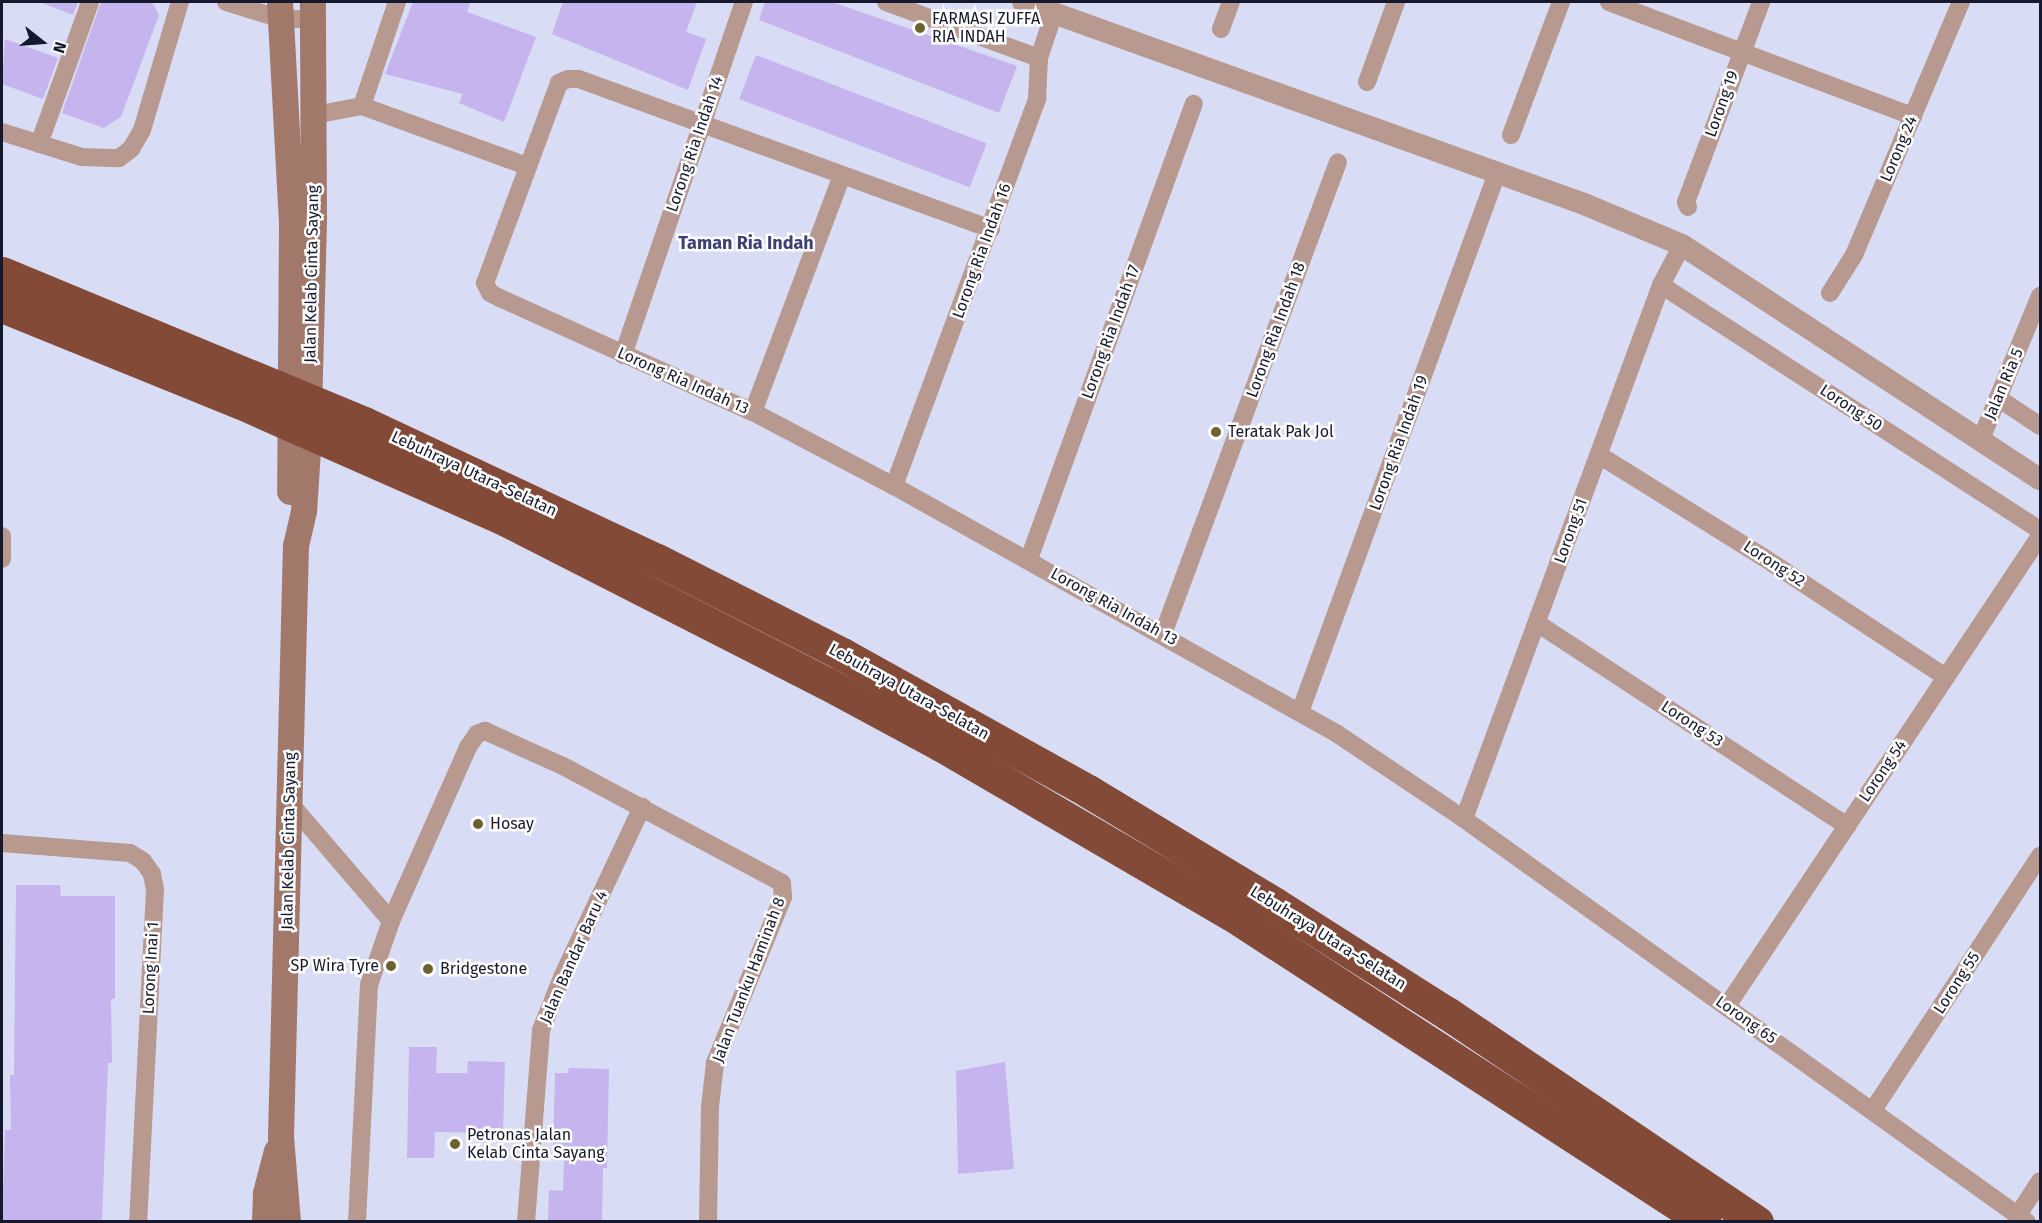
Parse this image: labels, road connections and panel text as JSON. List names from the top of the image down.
{
  "streets": {
    "highway": ["Lebuhraya Utara–Selatan"],
    "main road": ["Jalan Kelab Cinta Sayang"],
    "street": [
      "Lorong 19",
      "Lorong Ria Indah 14",
      "Lorong 24",
      "Lorong Ria Indah 16",
      "Lorong Ria Indah 18",
      "Lorong Ria Indah 17",
      "Lorong Ria Indah 13",
      "Jalan Ria 5",
      "Lorong 50",
      "Lorong Ria Indah 19",
      "Lorong 51",
      "Lorong 52",
      "Lorong 53",
      "Lorong 54",
      "Jalan Bandar Baru 4",
      "Lorong Inai 1",
      "Jalan Tuanku Haminah 8",
      "Lorong 55",
      "Lorong 65"
    ]
  },
  "crossings": [
    ["Lorong Ria Indah 14", "Lorong Ria Indah 13"],
    ["Lorong Ria Indah 16", "Lorong Ria Indah 13"],
    ["Lorong Ria Indah 18", "Lorong Ria Indah 13"],
    ["Lorong Ria Indah 17", "Lorong Ria Indah 13"],
    ["Lorong Ria Indah 13", "Lorong Ria Indah 19"],
    ["Lorong Ria Indah 13", "Lorong 51"],
    ["Lorong Ria Indah 13", "Lorong 65"],
    ["Lorong 50", "Lorong 51"],
    ["Lorong 51", "Lorong 52"],
    ["Lorong 51", "Lorong 53"],
    ["Lorong 51", "Lorong 65"],
    ["Lorong 52", "Lorong 54"],
    ["Lorong 53", "Lorong 54"],
    ["Lorong 54", "Lorong 65"],
    ["Jalan Bandar Baru 4", "Jalan Tuanku Haminah 8"],
    ["Lorong 55", "Lorong 65"]
  ],
  "districts": ["Taman Ria Indah"],
  "places": [
    "FARMASI ZUFFA RIA INDAH",
    "Teratak Pak Jol",
    "Hosay",
    "SP Wira Tyre",
    "Bridgestone",
    "Petronas Jalan Kelab Cinta Sayang"
  ],
  "north": "right"
}
